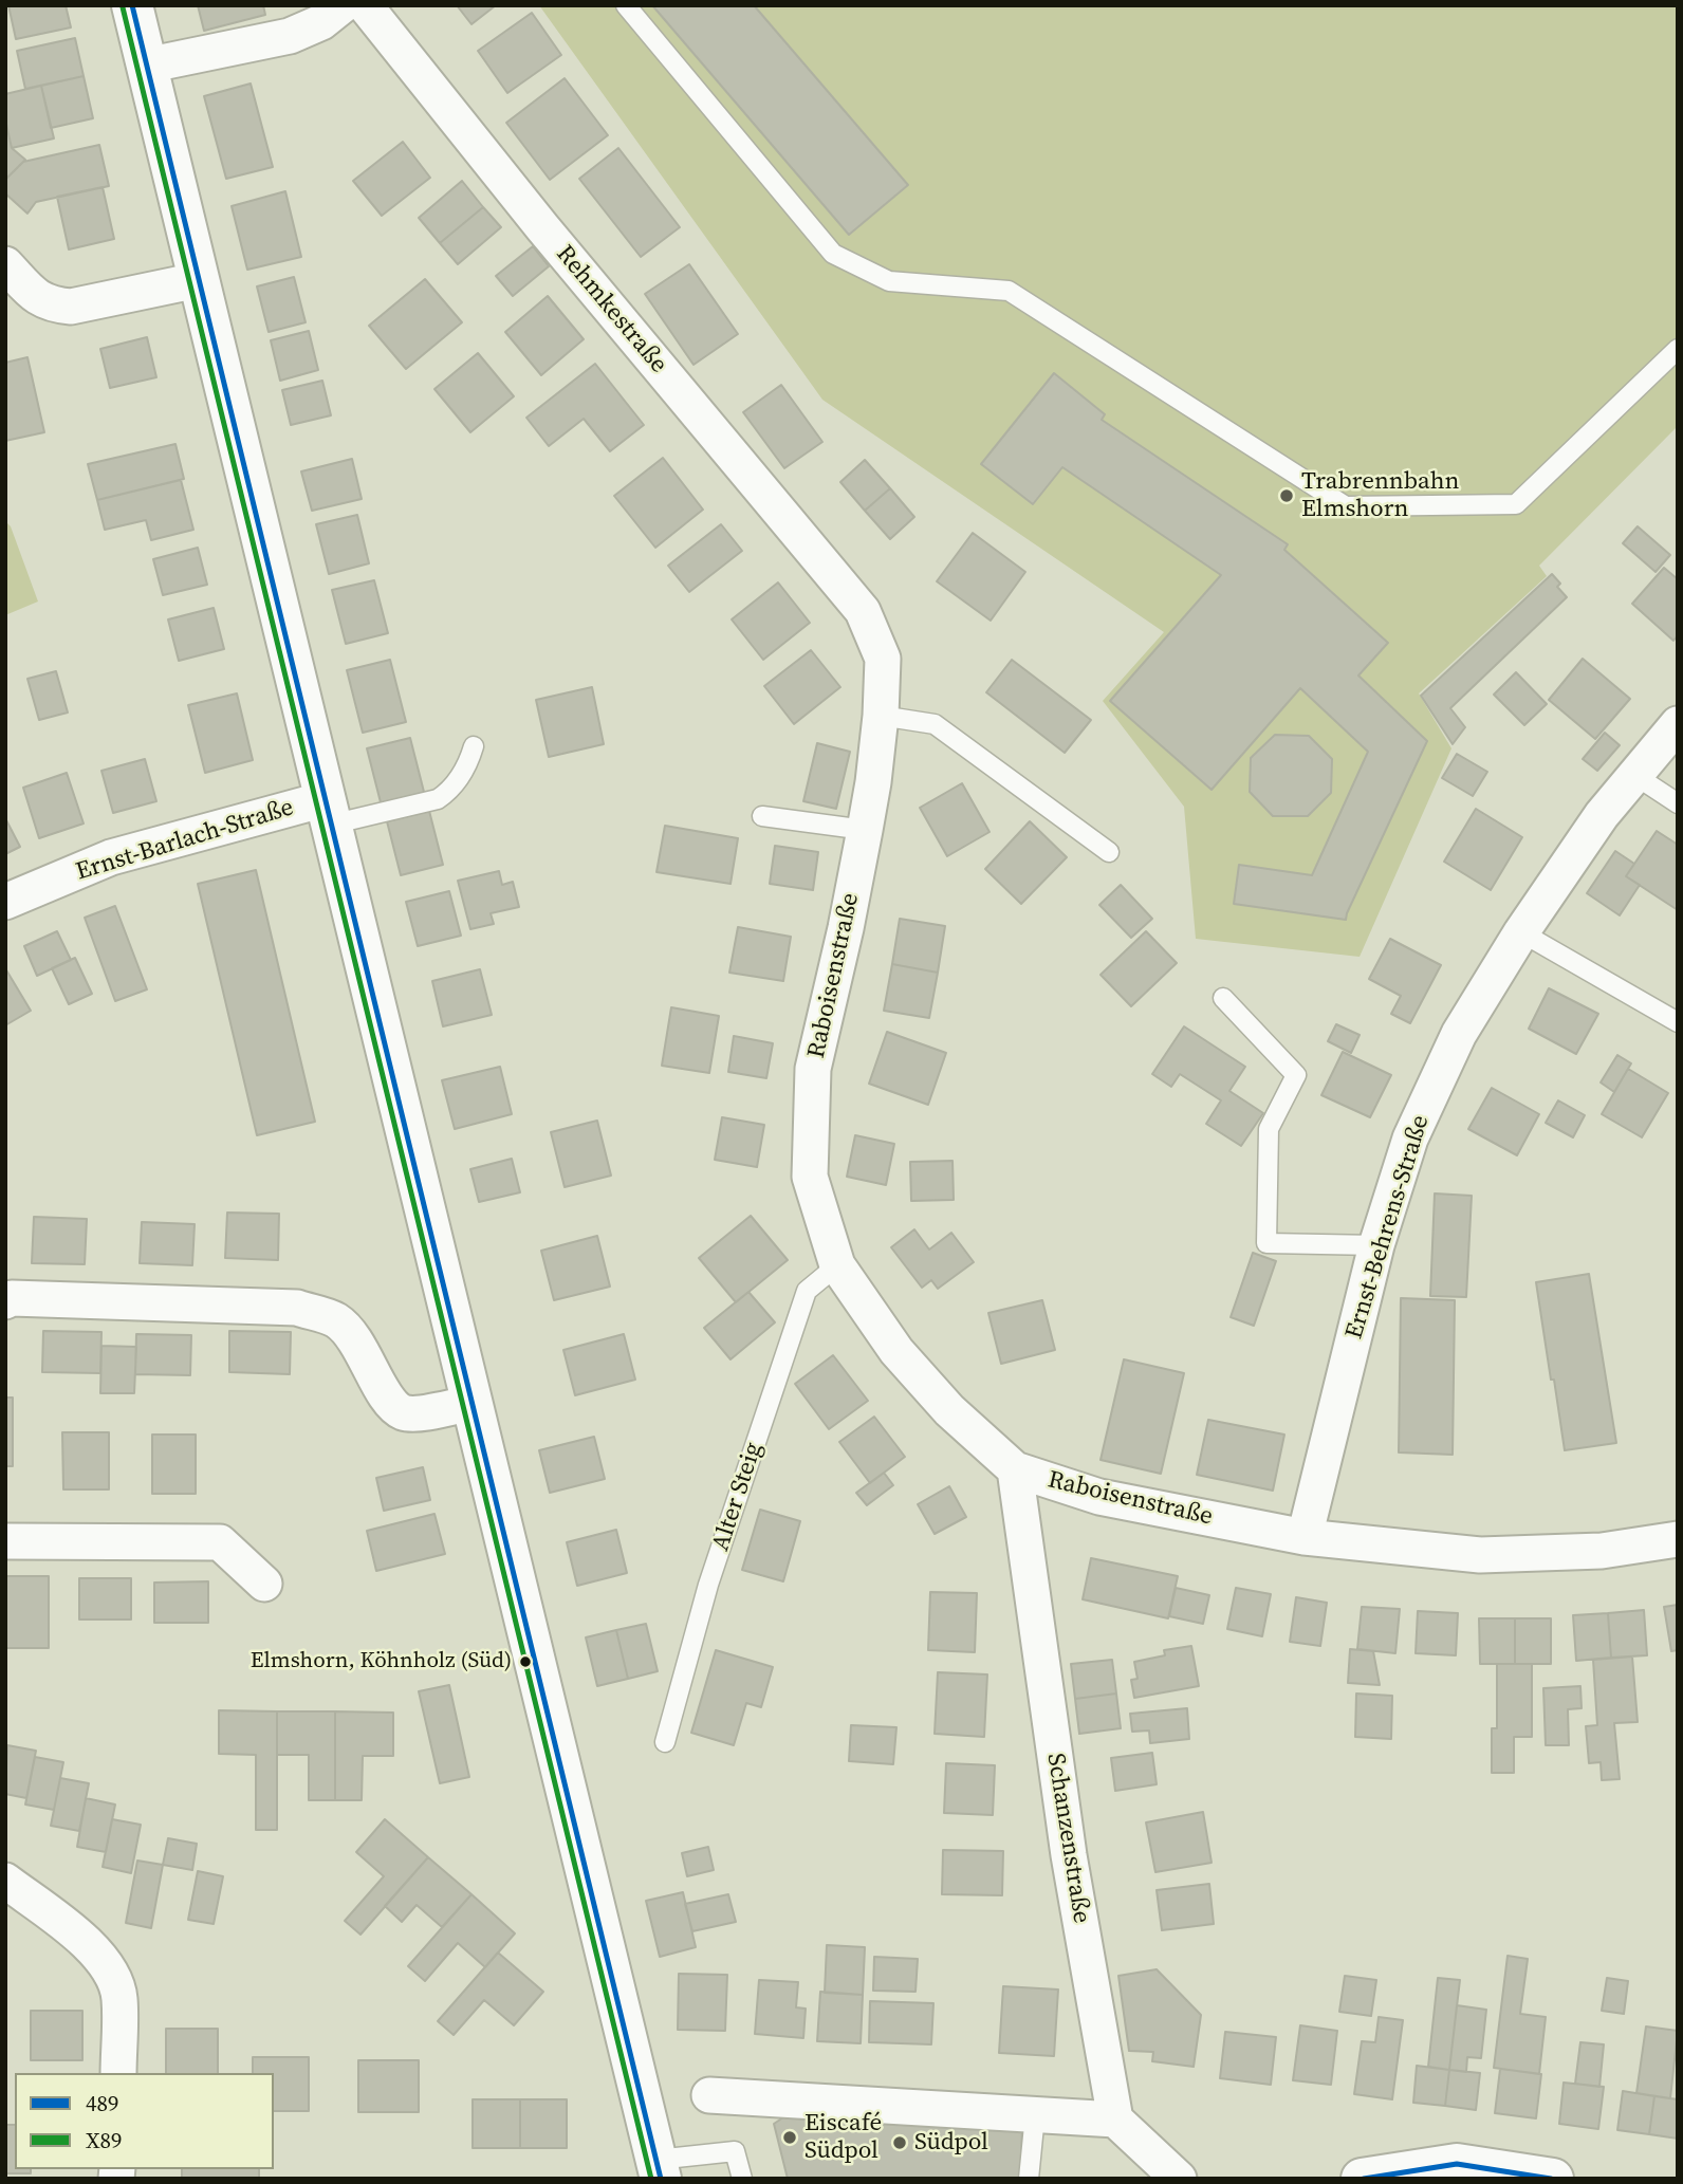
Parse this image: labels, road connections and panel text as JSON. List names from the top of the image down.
{
  "streets": {
    "street": [
      "Rehmkestraße",
      "Ernst-Barlach-Straße",
      "Raboisenstraße",
      "Ernst-Behrens-Straße",
      "Schanzenstraße"
    ],
    "lane": ["Alter Steig"]
  },
  "crossings": [
    ["Rehmkestraße", "Raboisenstraße"],
    ["Raboisenstraße", "Ernst-Behrens-Straße"],
    ["Raboisenstraße", "Alter Steig"],
    ["Raboisenstraße", "Schanzenstraße"]
  ],
  "places": [
    "Trabrennbahn Elmshorn",
    "Elmshorn, Köhnholz (Süd)",
    "Eiscafé Südpol",
    "Südpol"
  ],
  "lines": ["transit line 489", "transit line X89"],
  "legend": ["489", "X89"]
}
